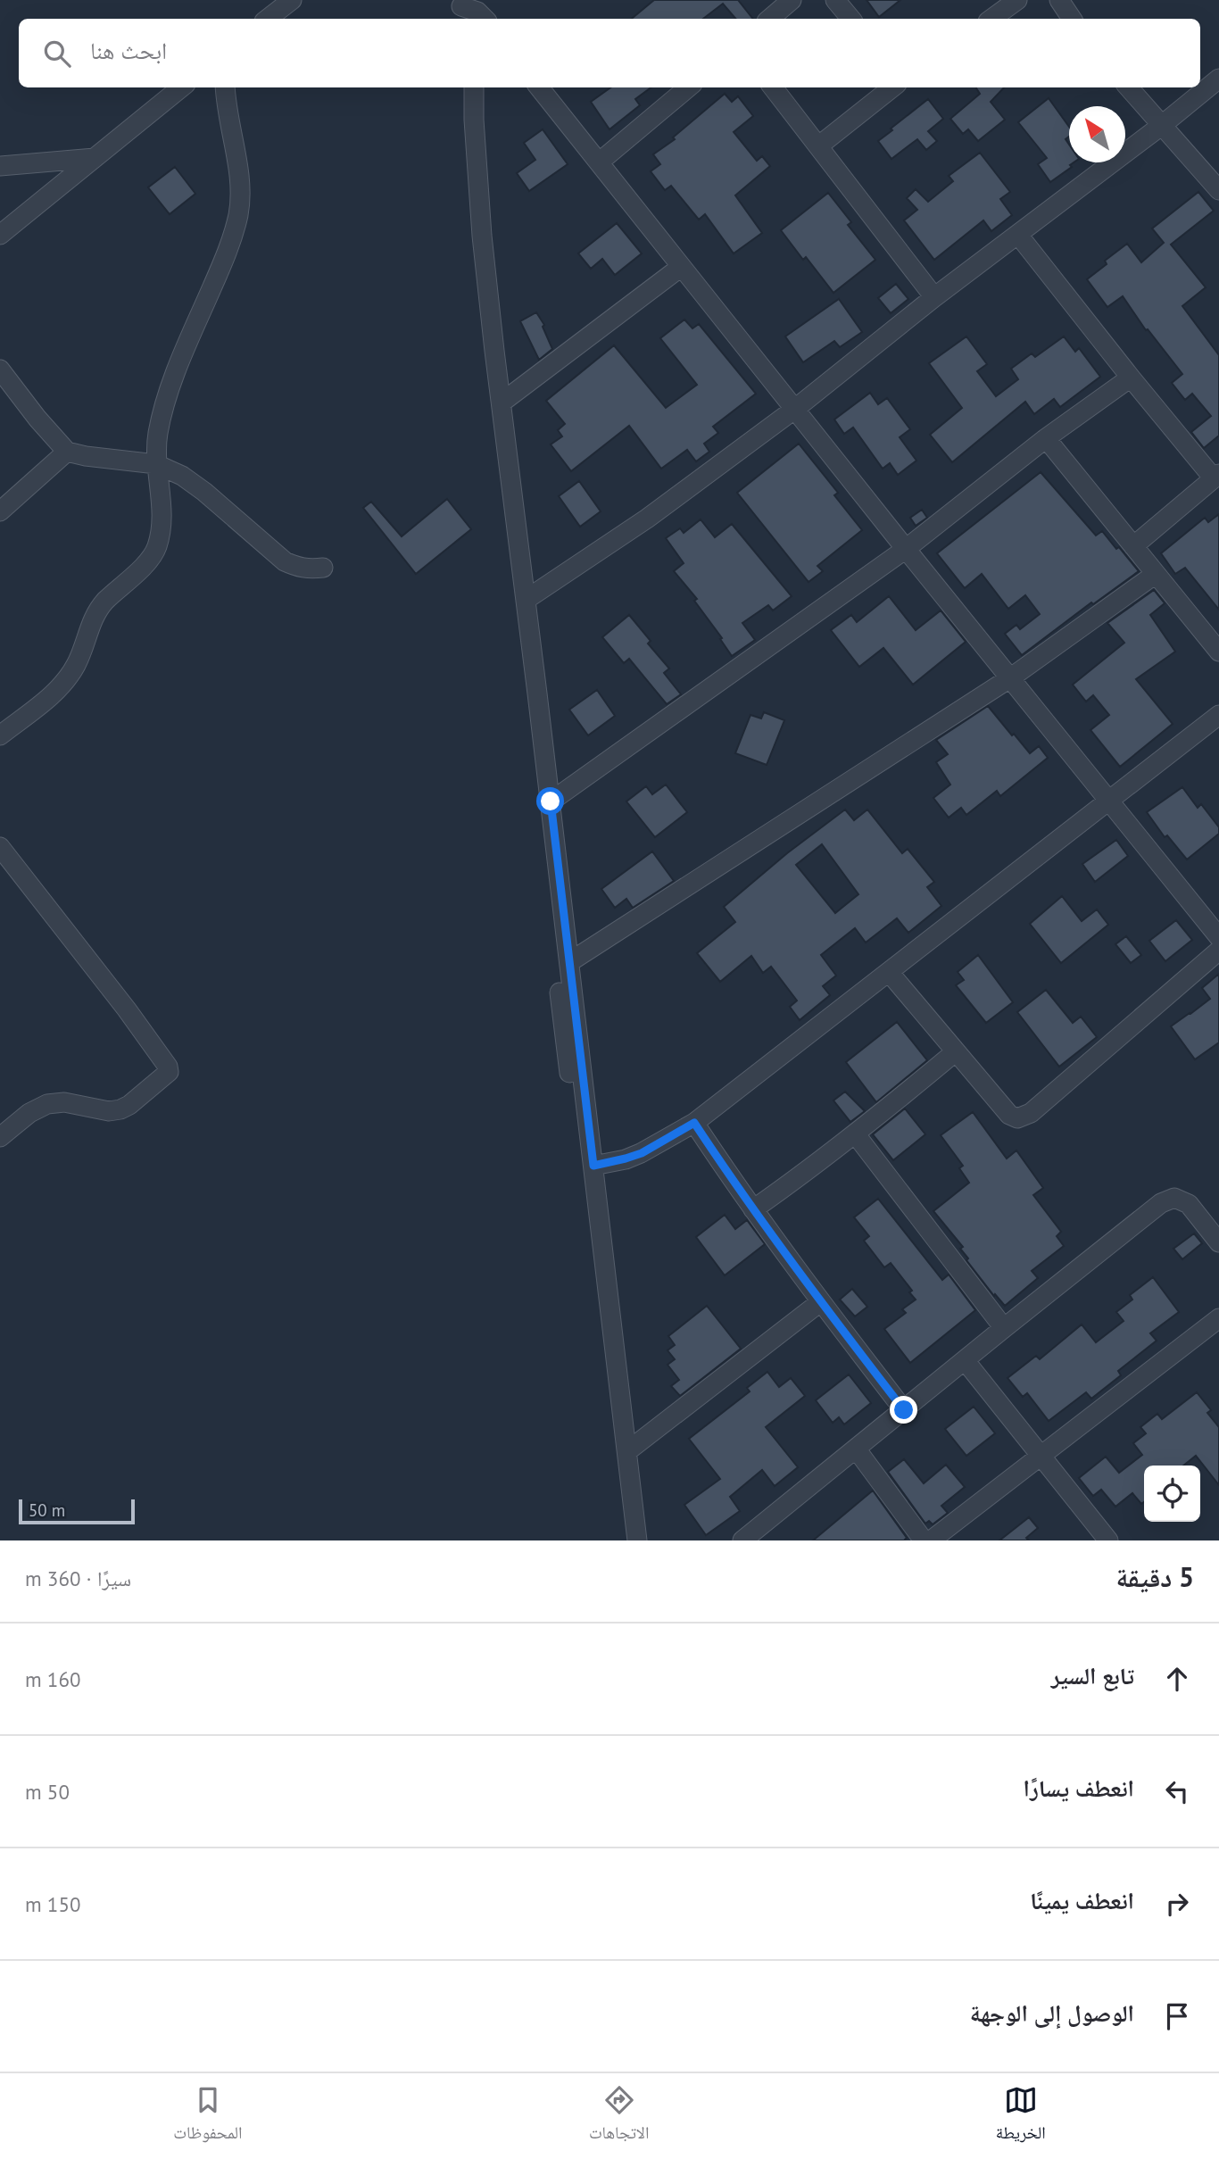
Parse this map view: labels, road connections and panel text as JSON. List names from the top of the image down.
{
  "scale_bar": "50 m",
  "north": "top left",
  "page": {
    "search": "ابحث هنا",
    "scale": "50 m",
    "heading": ["5 دقيقة", "سيرًا · 360 m"],
    "list": [
      ["تابع السير", "160 m"],
      ["انعطف يسارًا", "50 m"],
      ["انعطف يمينًا", "150 m"],
      "الوصول إلى الوجهة"
    ],
    "nav": ["الخريطة", "الاتجاهات", "المحفوظات"]
  }
}
